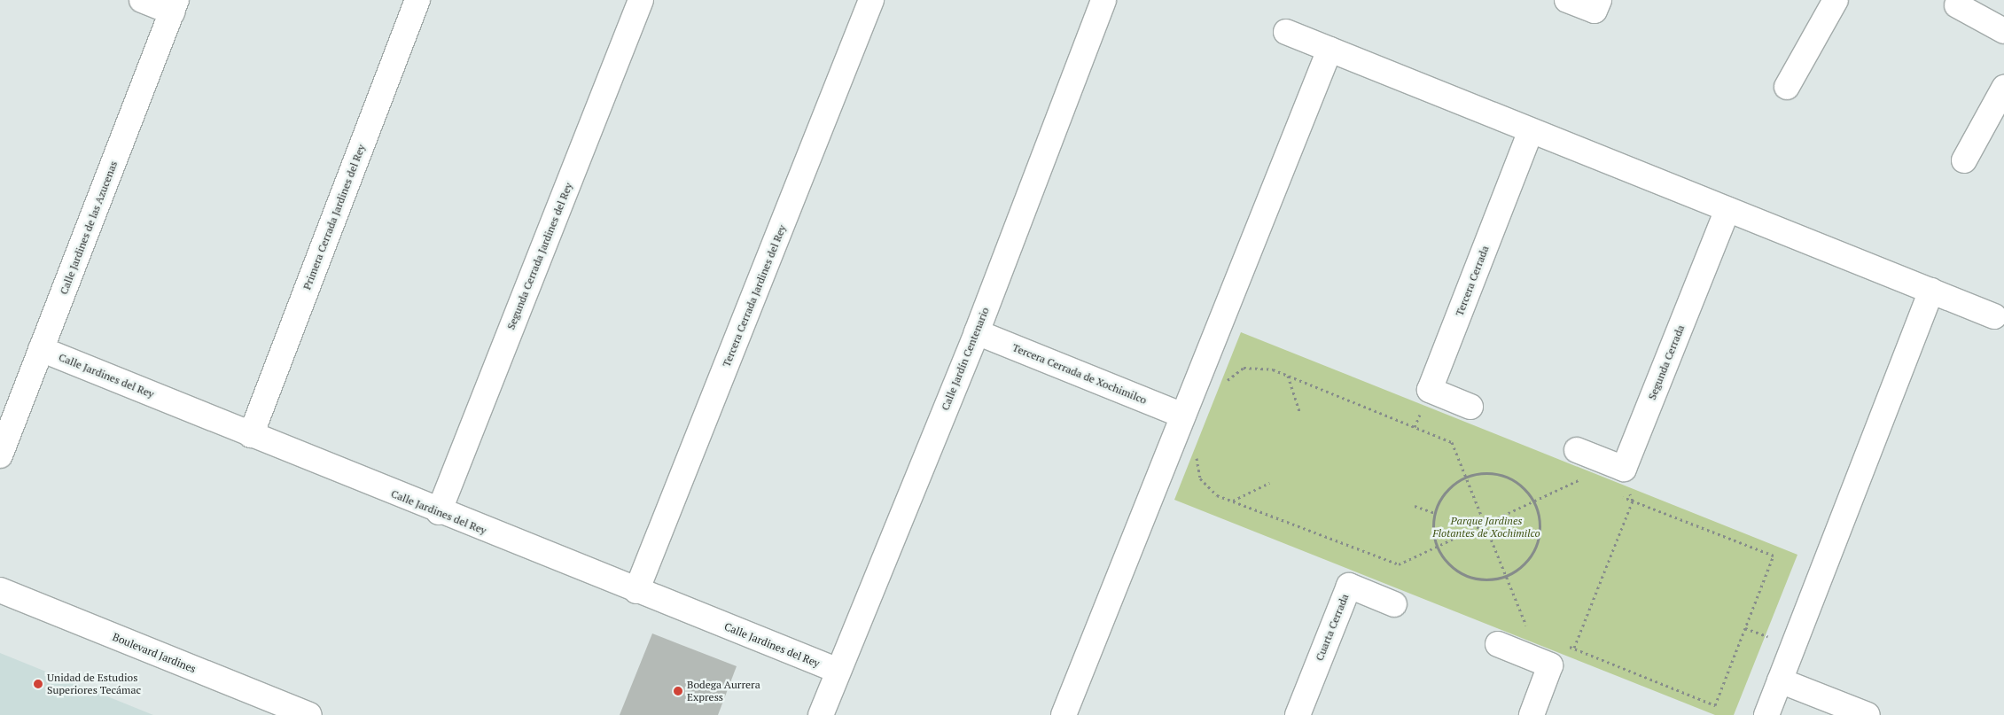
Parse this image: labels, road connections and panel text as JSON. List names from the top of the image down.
{
  "streets": {
    "street": [
      "Primera Cerrada Jardines del Rey",
      "Calle Jardines de las Azucenas",
      "Segunda Cerrada Jardines del Rey",
      "Tercera Cerrada",
      "Tercera Cerrada Jardines del Rey",
      "Calle Jardín Centenario",
      "Segunda Cerrada",
      "Tercera Cerrada de Xochimilco",
      "Calle Jardines del Rey",
      "Cuarta Cerrada",
      "Boulevard Jardines"
    ]
  },
  "crossings": [
    ["Primera Cerrada Jardines del Rey", "Calle Jardines del Rey"],
    ["Calle Jardines de las Azucenas", "Calle Jardines del Rey"],
    ["Segunda Cerrada Jardines del Rey", "Calle Jardines del Rey"],
    ["Tercera Cerrada Jardines del Rey", "Calle Jardines del Rey"],
    ["Calle Jardín Centenario", "Tercera Cerrada de Xochimilco"],
    ["Calle Jardín Centenario", "Calle Jardines del Rey"]
  ],
  "parks": ["Parque Jardines Flotantes de Xochimilco"],
  "places": ["Unidad de Estudios Superiores Tecámac", "Bodega Aurrera Express"]
}
